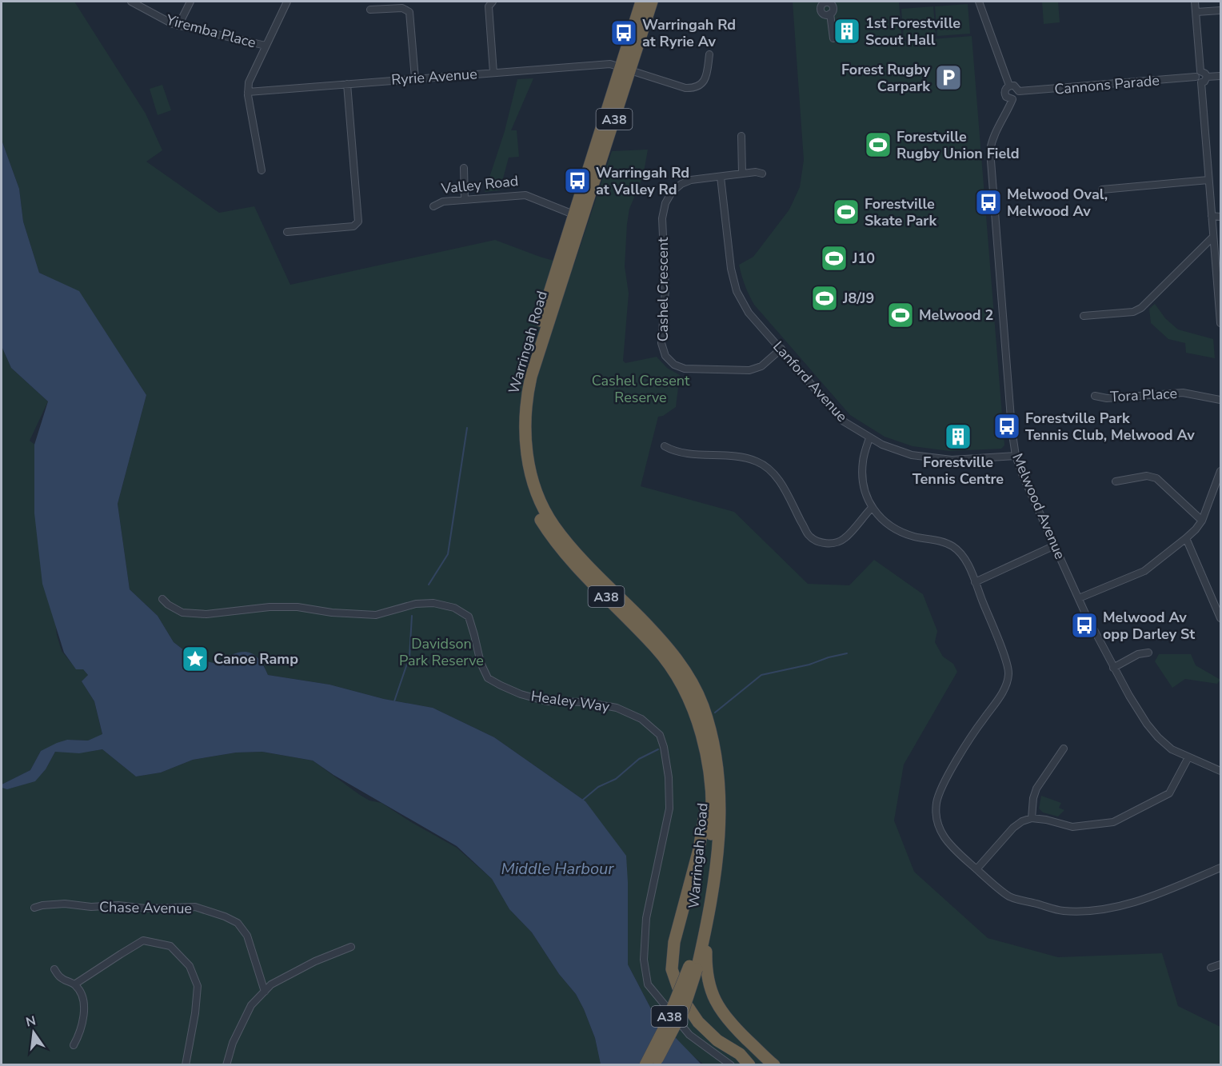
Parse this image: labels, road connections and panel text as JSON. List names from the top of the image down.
{
  "streets": {
    "highway": ["A38", "Warringah Road"],
    "street": [
      "Yiremba Place",
      "Ryrie Avenue",
      "Cannons Parade",
      "Valley Road",
      "Cashel Crescent",
      "Lanford Avenue",
      "Tora Place",
      "Melwood Avenue",
      "Healey Way",
      "Chase Avenue"
    ]
  },
  "crossings": [
    ["Ryrie Avenue", "Warringah Road"],
    ["Cannons Parade", "Melwood Avenue"],
    ["Valley Road", "Warringah Road"],
    ["Cashel Crescent", "Lanford Avenue"],
    ["Lanford Avenue", "Melwood Avenue"]
  ],
  "water": ["Middle Harbour"],
  "parks": ["Cashel Cresent Reserve", "Davidson Park Reserve"],
  "places": {
    "building": ["1st Forestville Scout Hall", "Forestville Tennis Centre"],
    "bus stop": [
      "Warringah Rd at Ryrie Av",
      "Warringah Rd at Valley Rd",
      "Melwood Oval, Melwood Av",
      "Forestville Park Tennis Club, Melwood Av",
      "Melwood Av opp Darley St"
    ],
    "parking": ["Forest Rugby Carpark"],
    "sports": [
      "Forestville Rugby Union Field",
      "Forestville Skate Park",
      "J10",
      "J8/J9",
      "Melwood 2"
    ],
    "place": ["Canoe Ramp"]
  },
  "north": "top"
}
